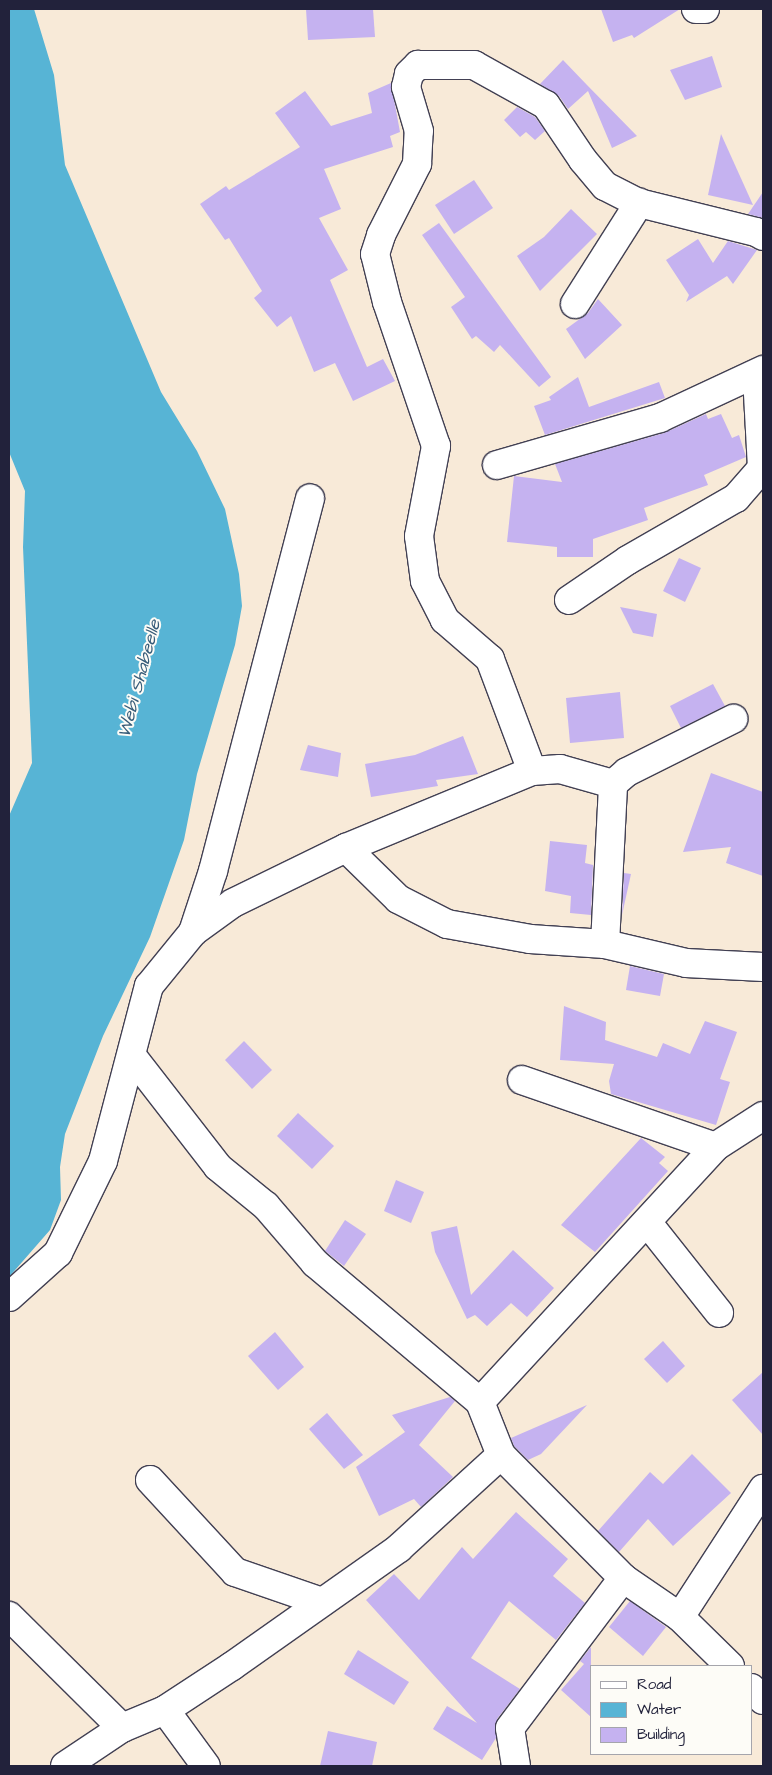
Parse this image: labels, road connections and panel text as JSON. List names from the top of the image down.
{
  "water": ["Webi Shabeelle"],
  "legend": ["Road", "Water", "Building"]
}
